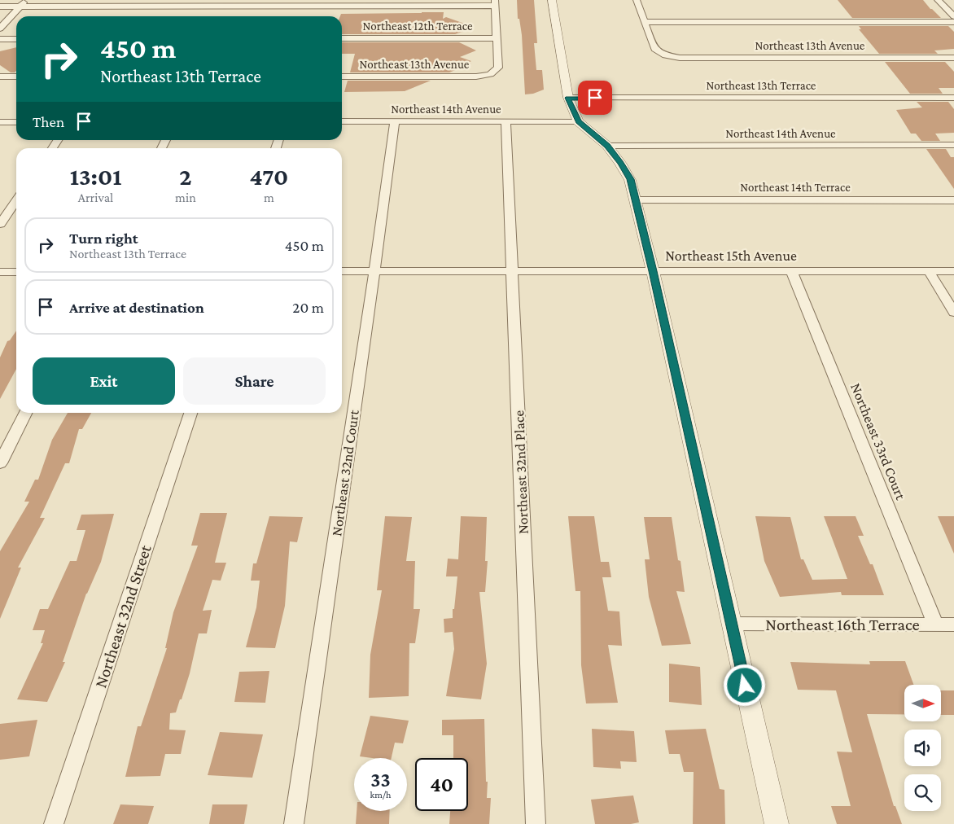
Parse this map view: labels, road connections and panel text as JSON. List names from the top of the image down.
{
  "streets": {
    "street": [
      "Northeast 12th Terrace",
      "Northeast 13th Avenue",
      "Northeast 13th Terrace",
      "Northeast 14th Avenue",
      "Northeast 14th Terrace",
      "Northeast 15th Avenue",
      "Northeast 33rd Court",
      "Northeast 32nd Place",
      "Northeast 32nd Court",
      "Northeast 32nd Street",
      "Northeast 16th Terrace"
    ]
  },
  "crossings": [
    ["Northeast 12th Terrace", "Northeast 13th Avenue"],
    ["Northeast 14th Avenue", "Northeast 32nd Place"],
    ["Northeast 14th Avenue", "Northeast 32nd Court"],
    ["Northeast 15th Avenue", "Northeast 33rd Court"],
    ["Northeast 15th Avenue", "Northeast 32nd Place"],
    ["Northeast 15th Avenue", "Northeast 32nd Court"],
    ["Northeast 33rd Court", "Northeast 16th Terrace"]
  ],
  "north": "right",
  "page": {
    "turn": ["450 m", "Northeast 13th Terrace"],
    "then": "Then",
    "eta": [
      "13:01",
      "Arrival",
      "2",
      "min",
      "470",
      "m"
    ],
    "list": [
      {
        "name": "Turn right",
        "note": "Northeast 13th Terrace",
        "value": "450 m"
      },
      {
        "name": "Arrive at destination",
        "value": "20 m"
      }
    ],
    "buttons": ["Exit", "Share"],
    "speed": "33 km/h",
    "limit": "40"
  }
}
